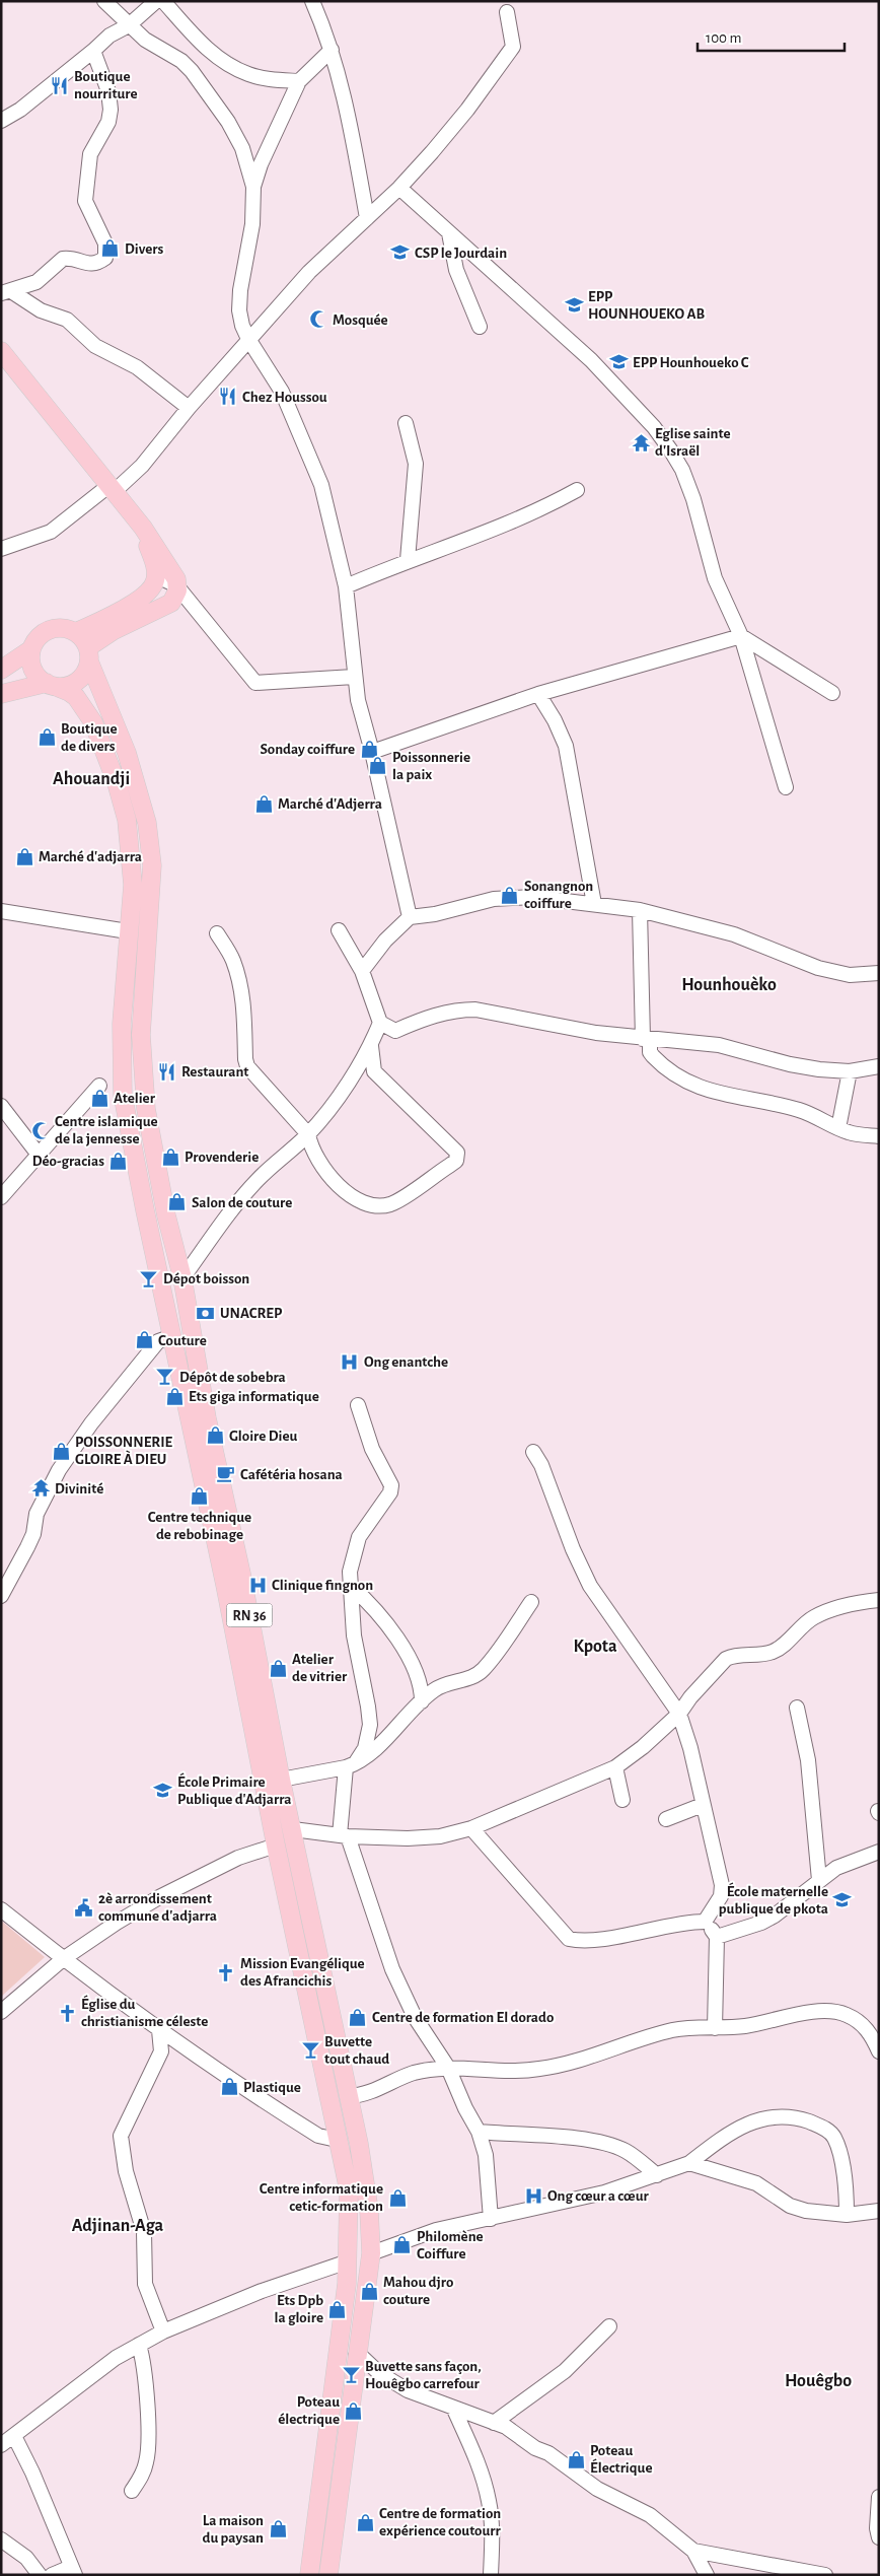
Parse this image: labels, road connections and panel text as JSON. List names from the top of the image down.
{
  "streets": {
    "main road": ["RN 36"]
  },
  "districts": [
    "Ahouandji",
    "Hounhouèko",
    "Kpota",
    "Adjinan-Aga",
    "Houêgbo"
  ],
  "places": {
    "restaurant": ["Boutique nourriture", "Chez Houssou", "Restaurant"],
    "shop": [
      "Divers",
      "Boutique de divers",
      "Sonday coiffure",
      "Poissonnerie la paix",
      "Marché d'Adjerra",
      "Marché d'adjarra",
      "Sonangnon coiffure",
      "Atelier",
      "Provenderie",
      "Déo-gracias",
      "Salon de couture",
      "Couture",
      "Ets giga informatique",
      "Gloire Dieu",
      "POISSONNERIE GLOIRE À DIEU",
      "Centre technique de rebobinage",
      "Atelier de vitrier",
      "Centre de formation El dorado",
      "Plastique",
      "Centre informatique cetic-formation",
      "Philomène Coiffure",
      "Mahou djro couture",
      "Ets Dpb la gloire",
      "Poteau électrique",
      "Poteau Électrique",
      "Centre de formation expérience coutourr",
      "La maison du paysan"
    ],
    "school or university": [
      "CSP le Jourdain",
      "EPP HOUNHOUEKO AB",
      "EPP Hounhoueko C",
      "École Primaire Publique d'Adjarra",
      "École maternelle publique de pkota"
    ],
    "mosque": ["Mosquée", "Centre islamique de la jennesse"],
    "temple": ["Eglise sainte d'Israël", "Divinité"],
    "bar": [
      "Dépot boisson",
      "Dépôt de sobebra",
      "Buvette tout chaud",
      "Buvette sans façon, Houêgbo carrefour"
    ],
    "bank": ["UNACREP"],
    "hospital": ["Ong enantche", "Clinique fingnon", "Ong cœur a cœur"],
    "cafe": ["Cafétéria hosana"],
    "public building": ["2è arrondissement commune d'adjarra"],
    "church": ["Mission Evangélique des Afrancichis", "Église du christianisme céleste"]
  },
  "scale_bar": "100 m"
}
